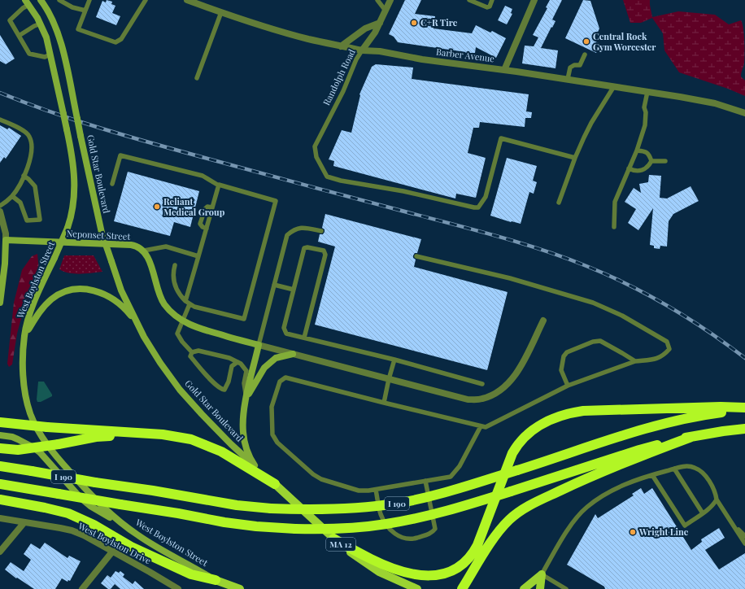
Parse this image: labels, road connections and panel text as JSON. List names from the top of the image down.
{
  "streets": {
    "highway": ["I 190"],
    "main road": [
      "Gold Star Boulevard",
      "Neponset Street",
      "West Boylston Street",
      "MA 12"
    ],
    "street": ["Barber Avenue", "Randolph Road", "West Boylston Drive"]
  },
  "crossings": [
    ["Barber Avenue", "Randolph Road"]
  ],
  "places": [
    "C+R Tire",
    "Central Rock Gym Worcester",
    "Reliant Medical Group",
    "Wright Line"
  ]
}
